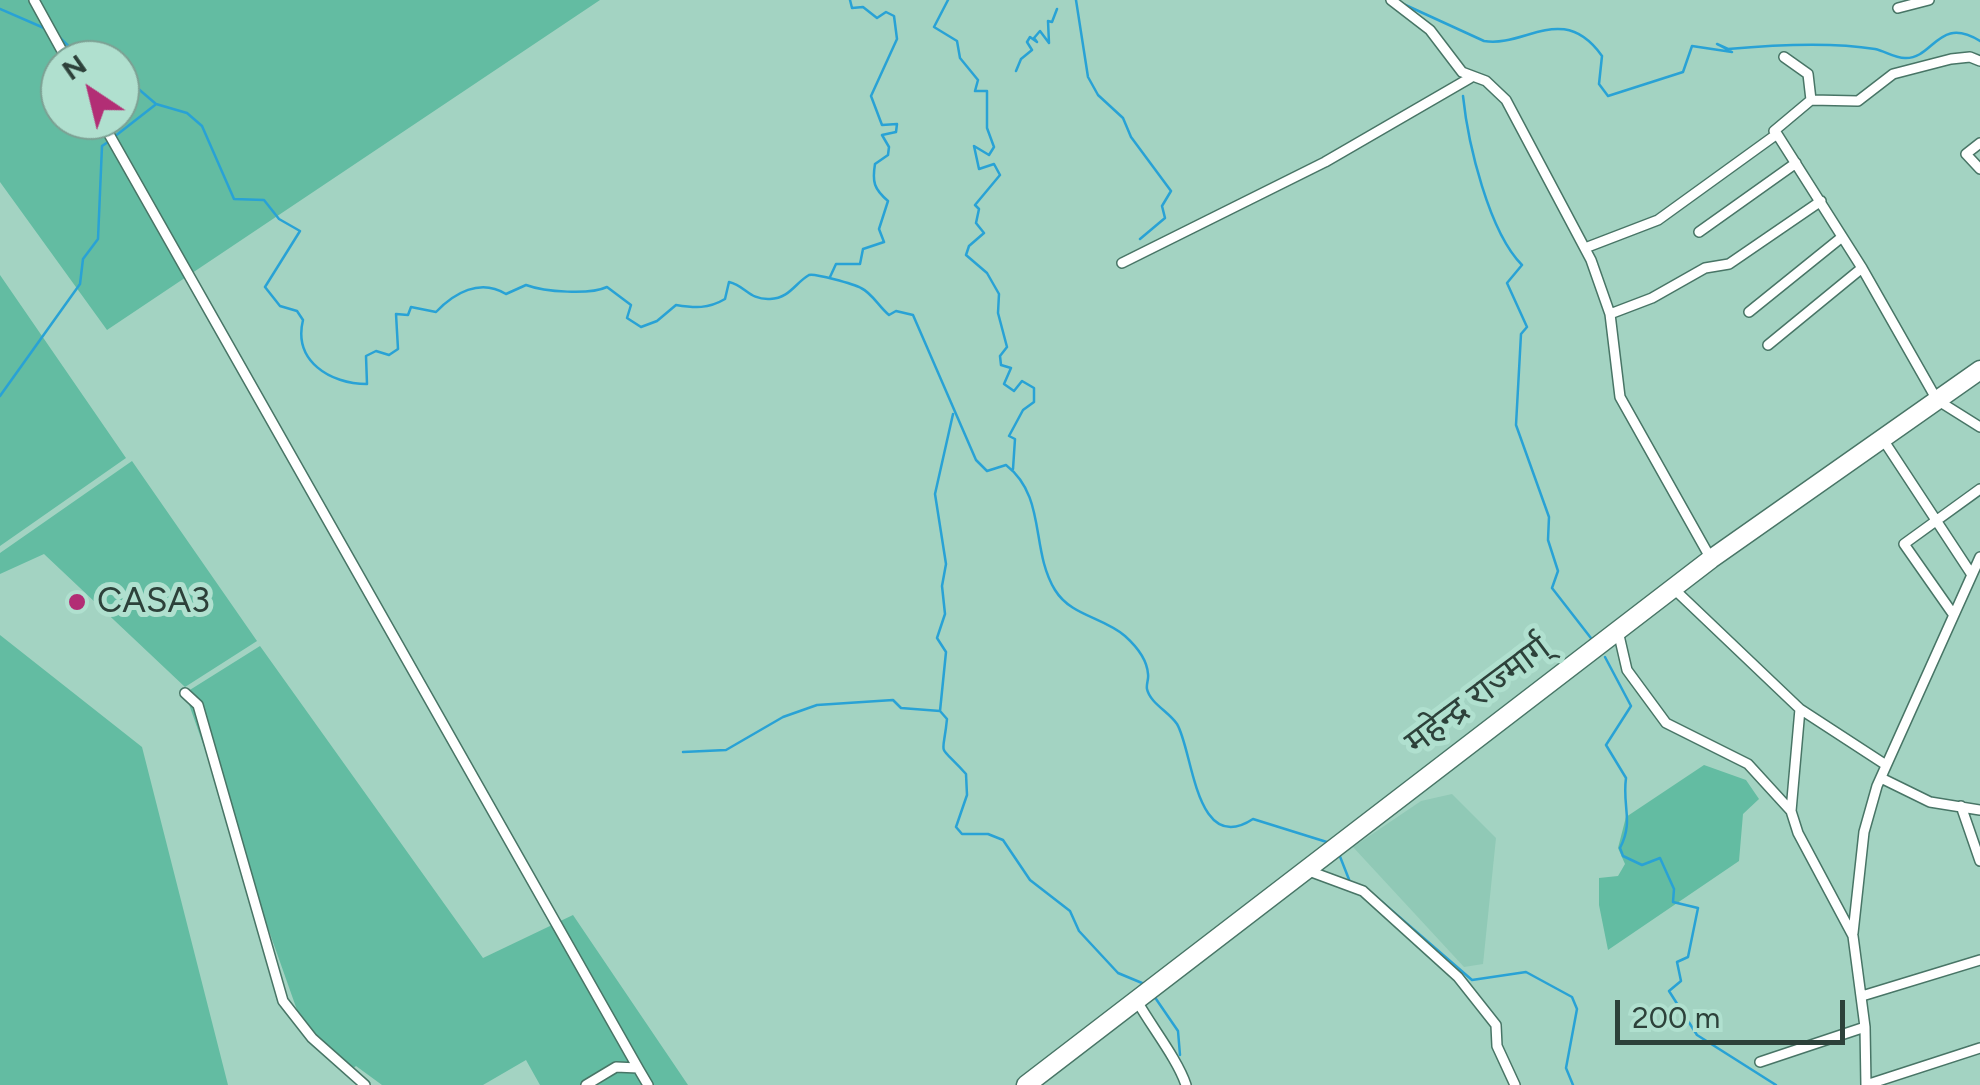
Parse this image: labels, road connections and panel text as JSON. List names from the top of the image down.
{
  "streets": {
    "highway": ["महेन्द्र राज्मार्ग्"]
  },
  "places": ["CASA3"],
  "scale_bar": "200 m",
  "north": "top left"
}
